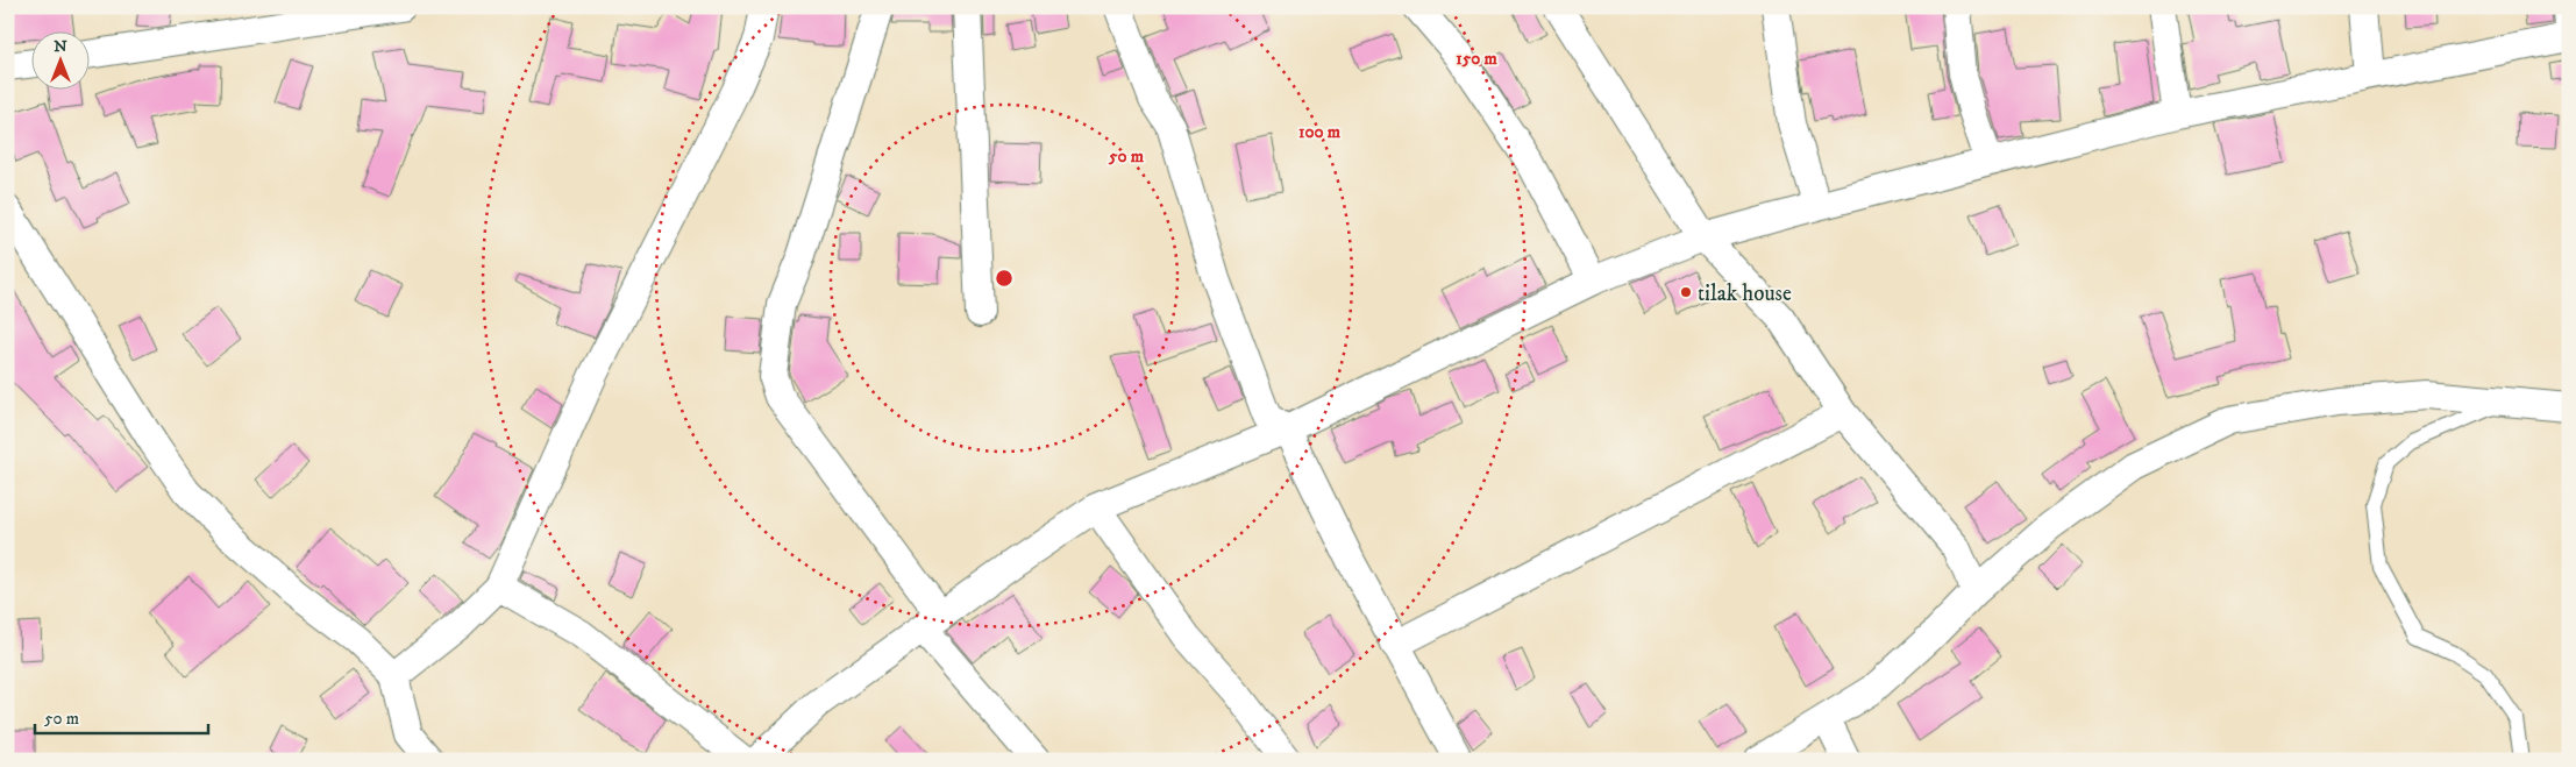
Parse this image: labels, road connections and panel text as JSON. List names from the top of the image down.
{
  "places": ["tilak house"],
  "scale_bar": "50 m",
  "north": "top",
  "rings": ["150 m", "100 m", "50 m"]
}
